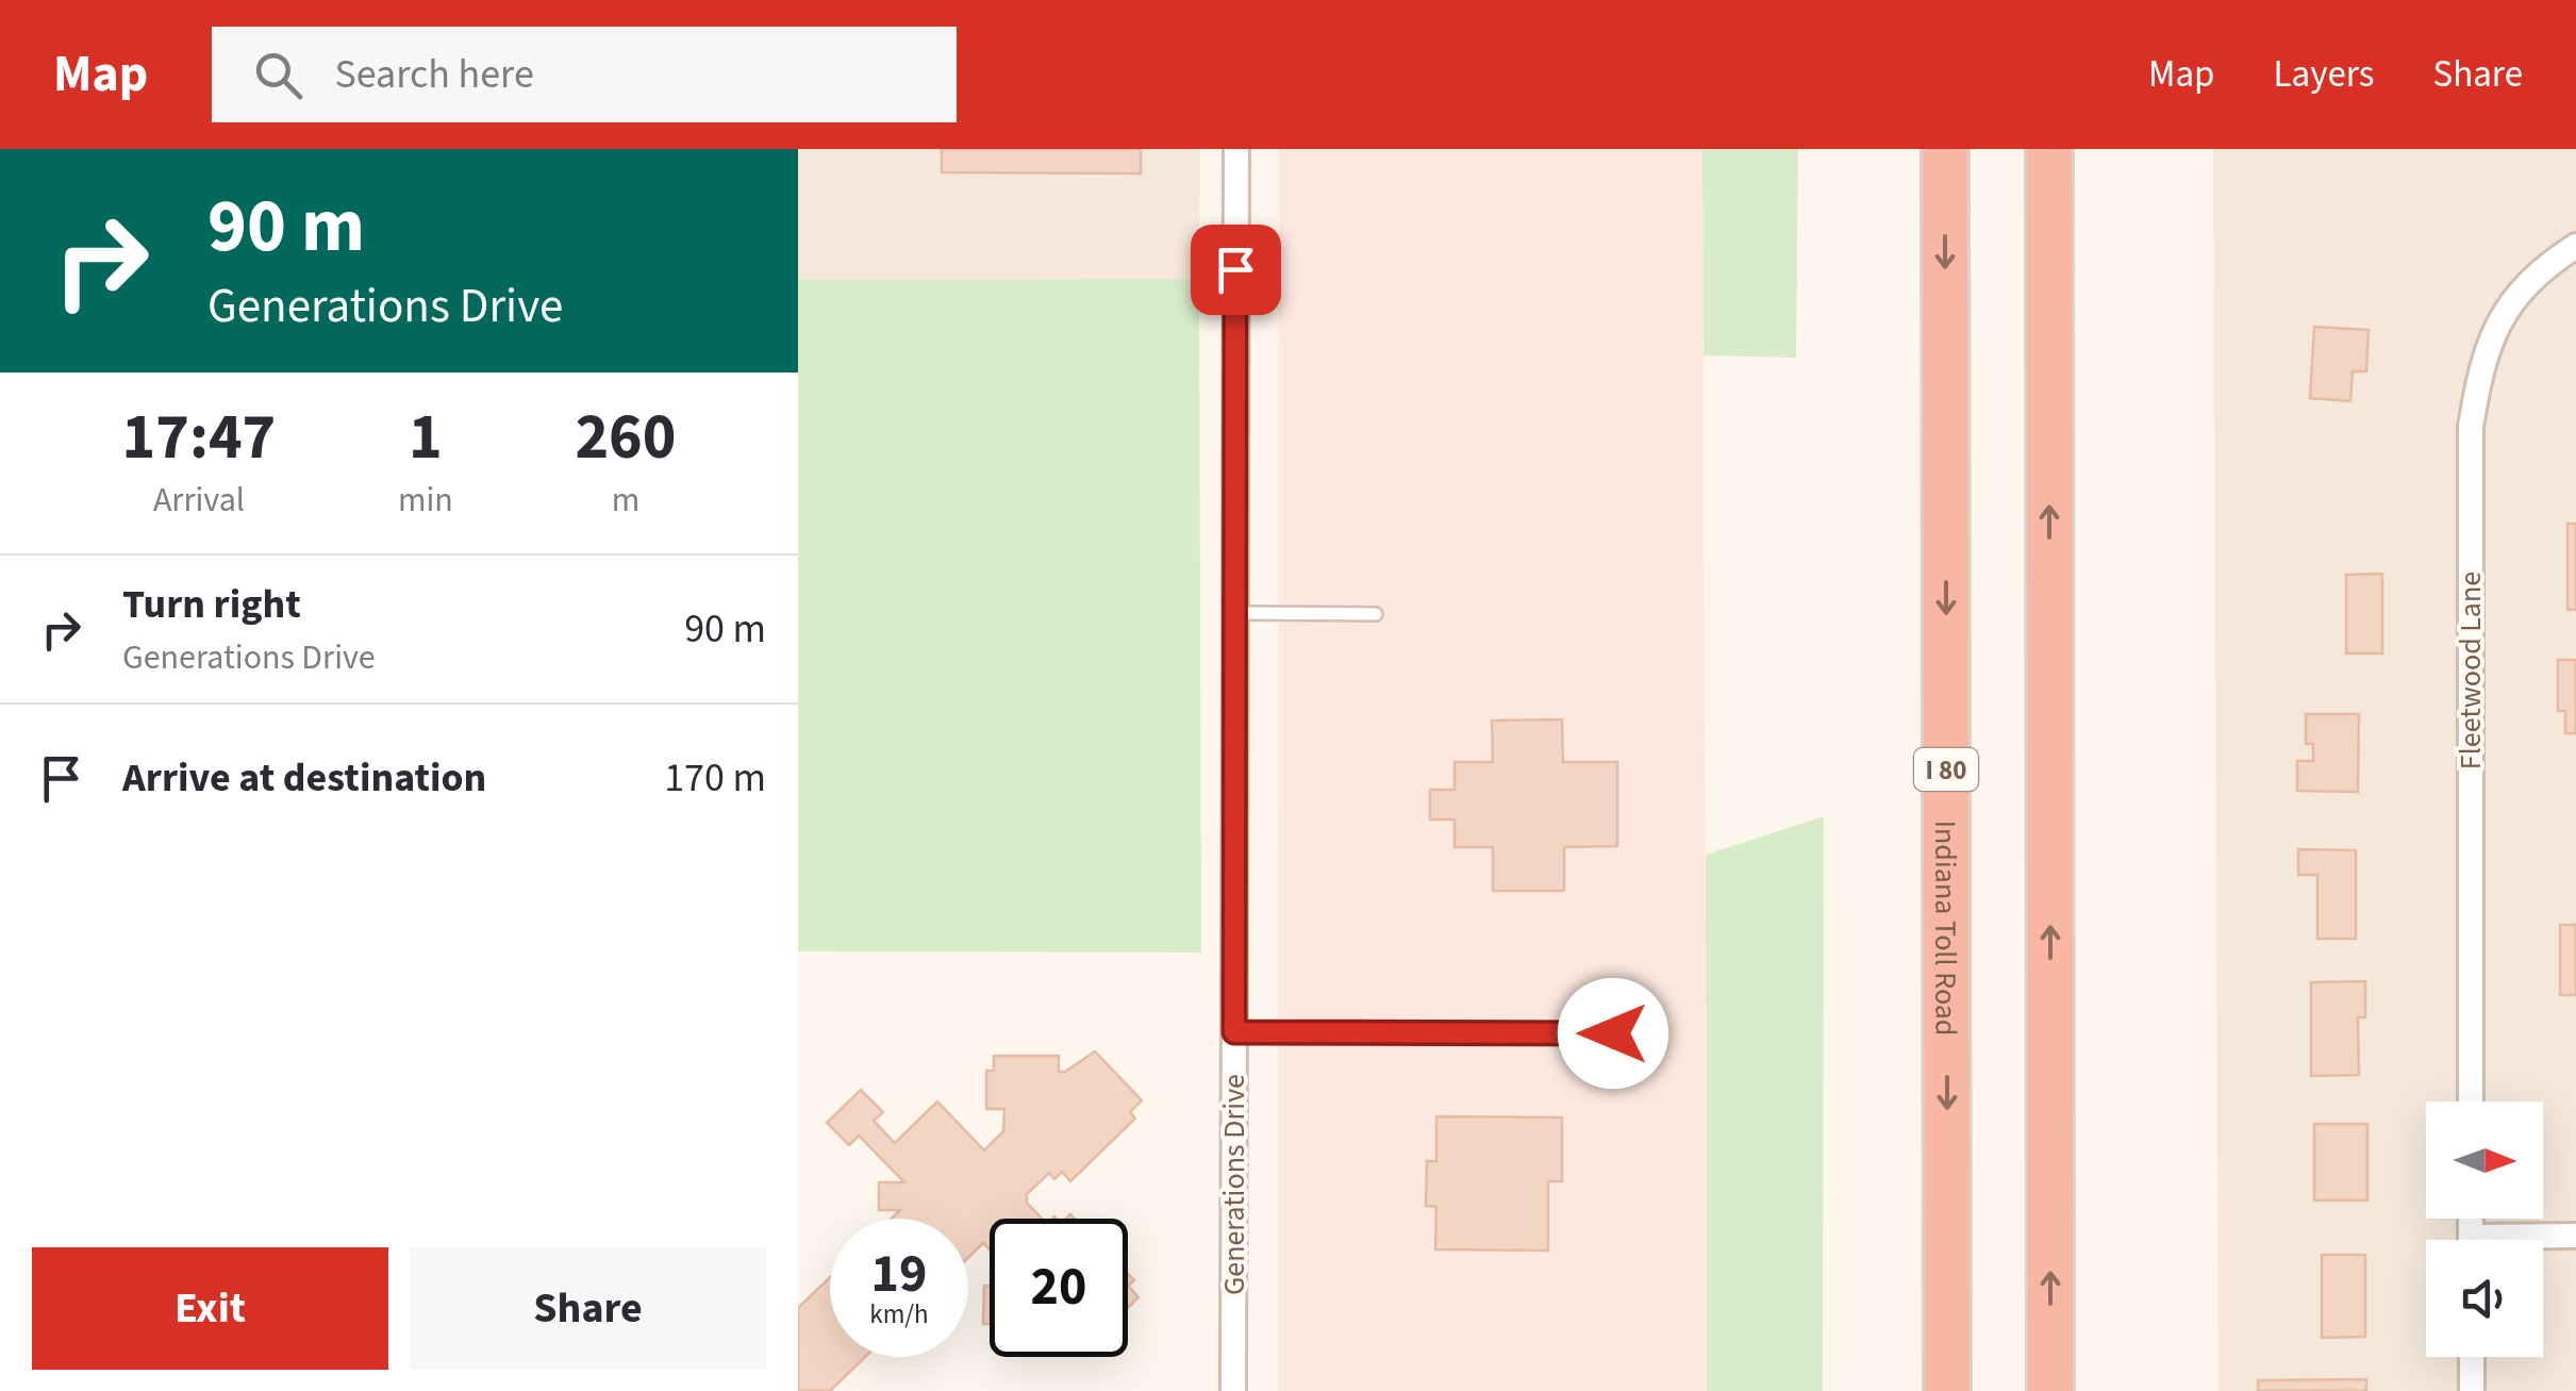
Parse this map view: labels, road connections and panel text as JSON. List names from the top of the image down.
{
  "streets": {
    "highway": ["I 80", "Indiana Toll Road"],
    "street": ["Fleetwood Lane", "Generations Drive"]
  },
  "north": "right",
  "page": {
    "header": "Map",
    "search": "Search here",
    "nav": ["Map", "Layers", "Share"],
    "turn": ["90 m", "Generations Drive"],
    "eta": [
      "17:47",
      "Arrival",
      "1",
      "min",
      "260",
      "m"
    ],
    "list": [
      {
        "name": "Turn right",
        "note": "Generations Drive",
        "value": "90 m"
      },
      {
        "name": "Arrive at destination",
        "value": "170 m"
      }
    ],
    "speed": "19 km/h",
    "limit": "20",
    "buttons": ["Exit", "Share"]
  }
}
